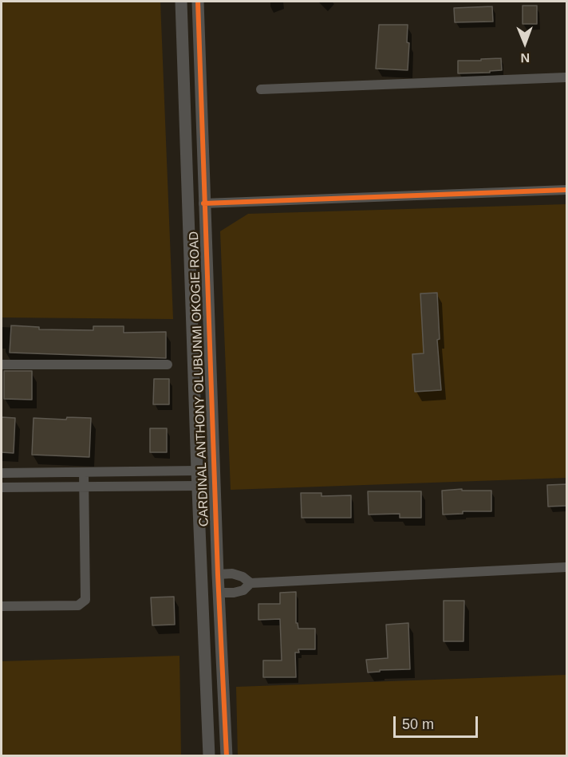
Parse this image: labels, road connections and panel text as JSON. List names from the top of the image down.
{
  "streets": {
    "street": ["CARDINAL ANTHONY OLUBUNMI OKOGIE ROAD"]
  },
  "scale_bar": "50 m",
  "north": "bottom"
}
